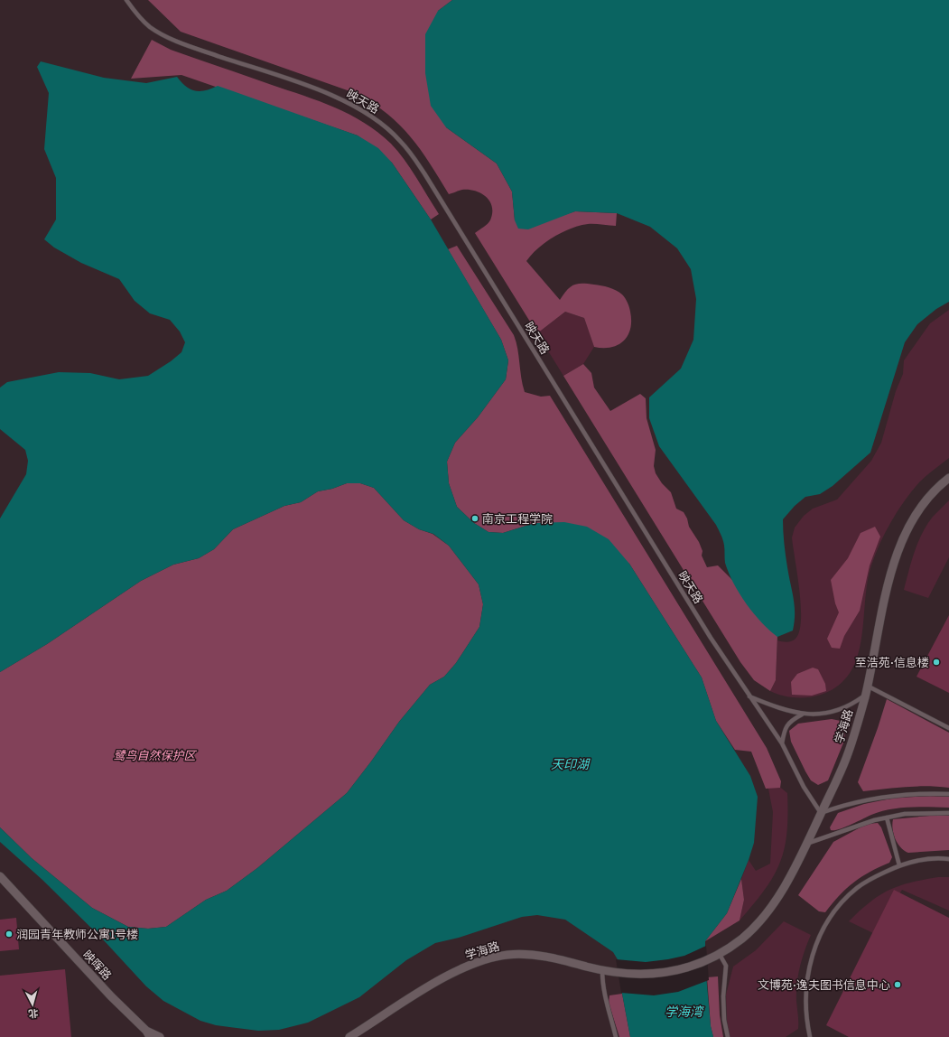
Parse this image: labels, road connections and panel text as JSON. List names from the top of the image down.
{
  "streets": {
    "street": ["学海路", "映晖路"],
    "lane": ["映天路"]
  },
  "crossings": [
    ["映天路", "学海路"]
  ],
  "water": ["天印湖", "学海湾"],
  "parks": ["鹭鸟自然保护区"],
  "places": [
    "南京工程学院",
    "至浩苑·信息楼",
    "润园青年教师公寓1号楼",
    "文博苑·逸夫图书信息中心"
  ],
  "north": "bottom"
}
